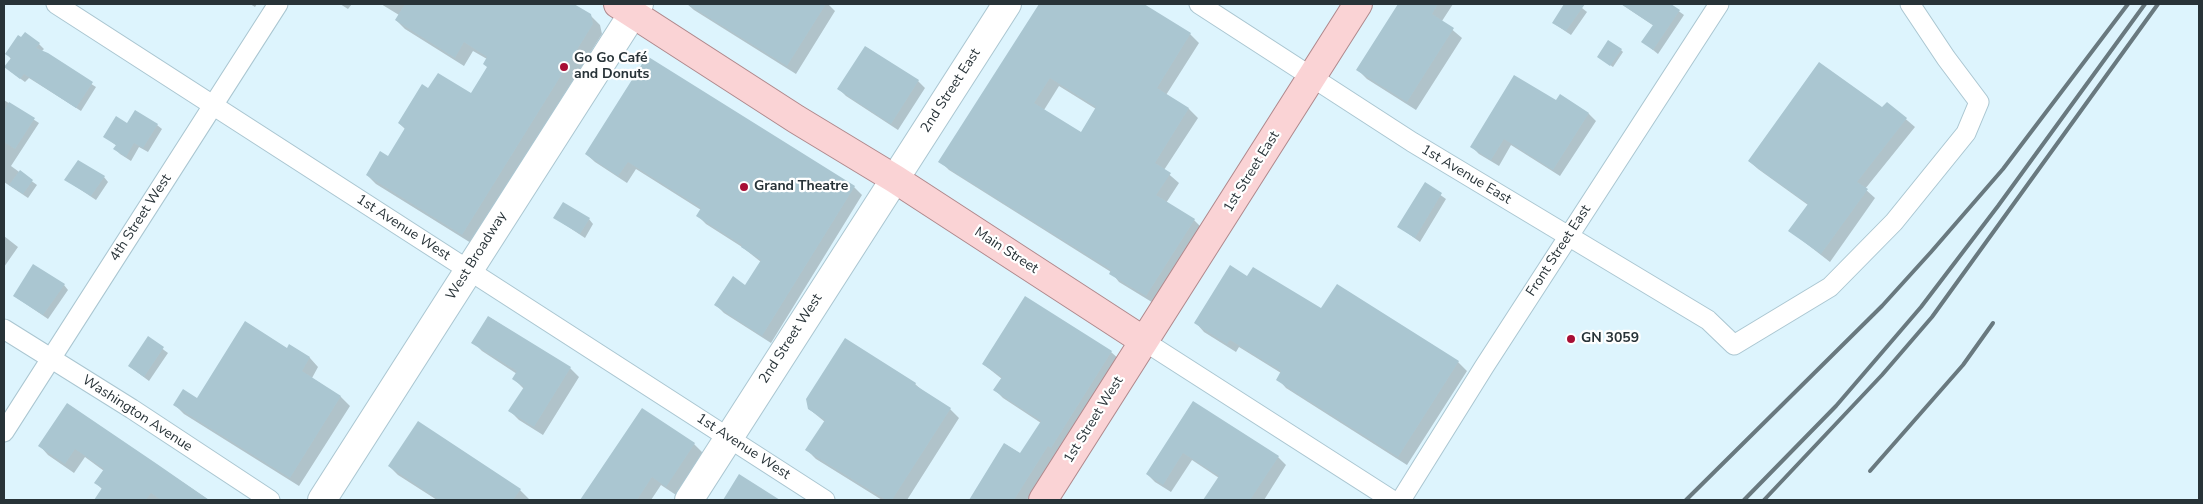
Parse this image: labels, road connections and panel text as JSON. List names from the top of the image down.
{
  "streets": {
    "main road": ["1st Street East", "Main Street", "1st Street West"],
    "street": [
      "2nd Street East",
      "1st Avenue East",
      "4th Street West",
      "1st Avenue West",
      "Front Street East",
      "West Broadway",
      "2nd Street West",
      "Washington Avenue"
    ]
  },
  "crossings": [
    ["2nd Street East", "Main Street"],
    ["2nd Street East", "2nd Street West"],
    ["1st Street East", "1st Avenue East"],
    ["1st Street East", "Main Street"],
    ["1st Street East", "1st Street West"],
    ["1st Avenue East", "Front Street East"],
    ["4th Street West", "1st Avenue West"],
    ["4th Street West", "Washington Avenue"],
    ["1st Avenue West", "West Broadway"],
    ["1st Avenue West", "2nd Street West"],
    ["Main Street", "West Broadway"],
    ["Main Street", "2nd Street West"],
    ["Main Street", "1st Street West"]
  ],
  "places": ["Go Go Café and Donuts", "Grand Theatre", "GN 3059"]
}
